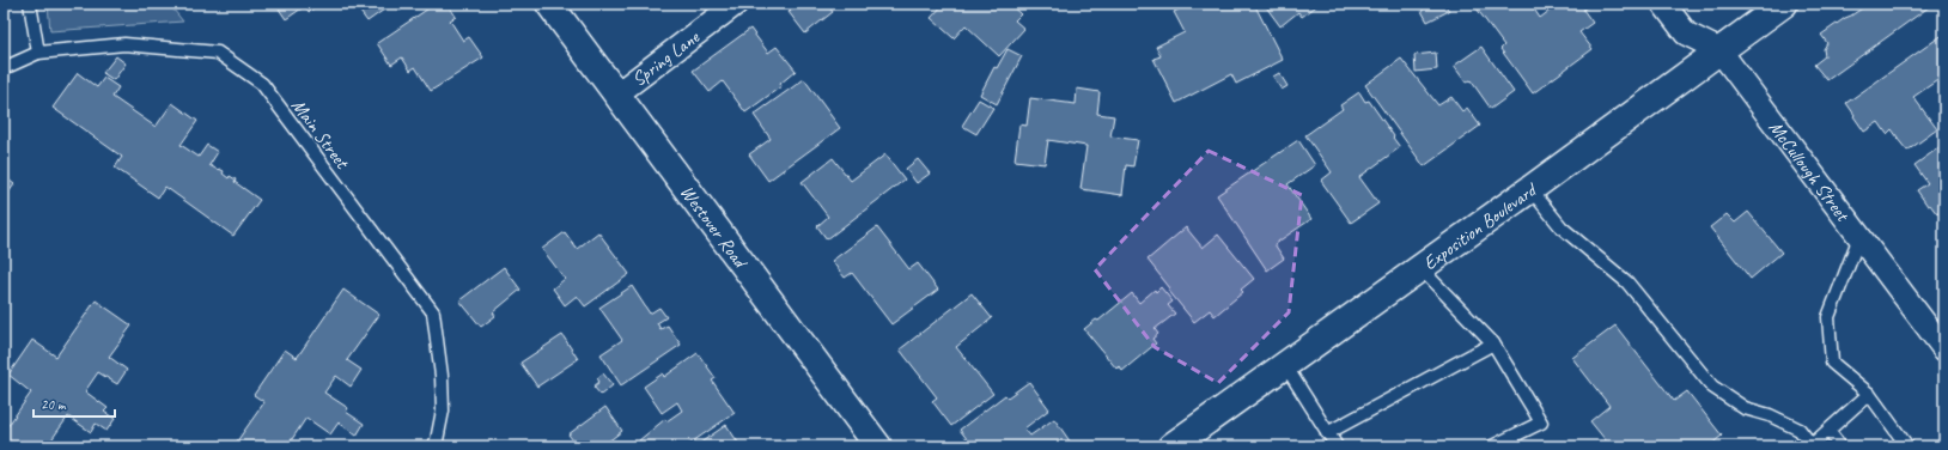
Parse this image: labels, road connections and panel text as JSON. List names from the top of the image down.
{
  "streets": {
    "street": [
      "Spring Lane",
      "McCullough Street",
      "Westover Road",
      "Exposition Boulevard"
    ],
    "lane": ["Main Street"]
  },
  "crossings": [
    ["Spring Lane", "Westover Road"],
    ["McCullough Street", "Exposition Boulevard"]
  ],
  "scale_bar": "20 m"
}
